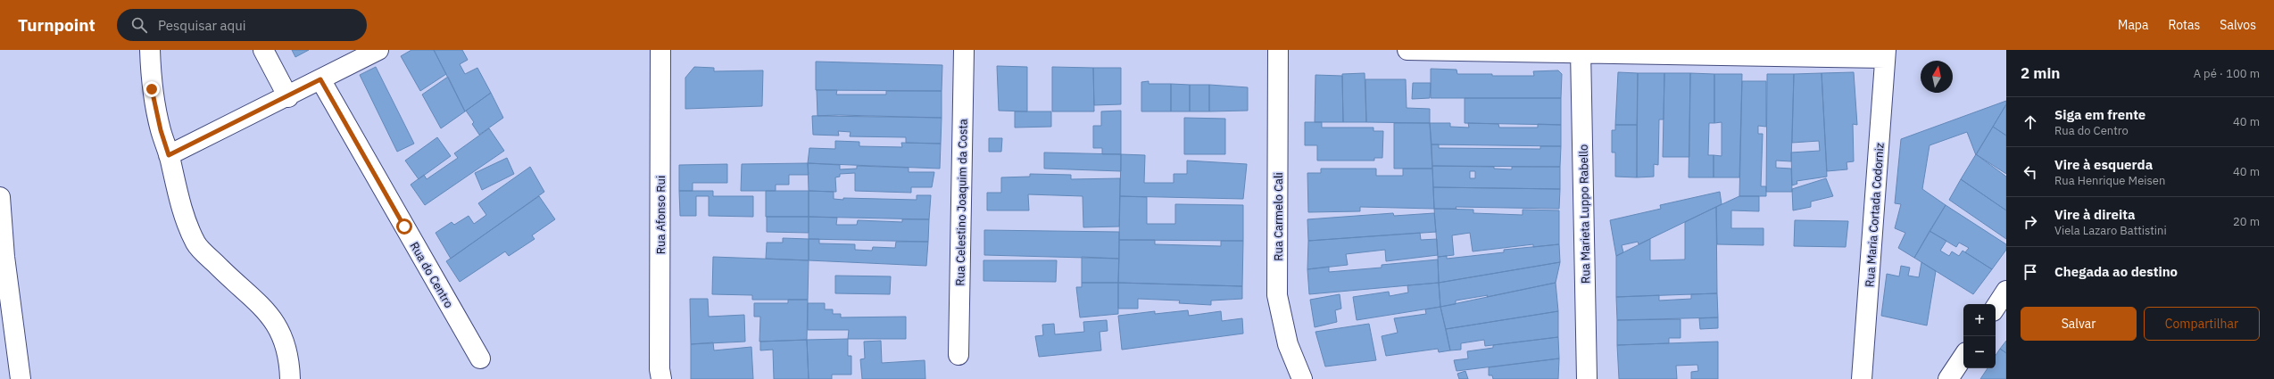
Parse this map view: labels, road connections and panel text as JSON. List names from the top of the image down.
{
  "streets": {
    "street": [
      "Rua Celestino Joaquim da Costa",
      "Rua Marieta Luppo Rabello",
      "Rua Afonso Rui",
      "Rua Maria Cortada Codorniz",
      "Rua Carmelo Cali",
      "Rua do Centro"
    ]
  },
  "north": "top",
  "page": {
    "header": "Turnpoint",
    "search": "Pesquisar aqui",
    "nav": ["Mapa", "Rotas", "Salvos"],
    "heading": ["2 min", "A pé · 100 m"],
    "list": [
      ["Siga em frente", "Rua do Centro", "40 m"],
      ["Vire à esquerda", "Rua Henrique Meisen", "40 m"],
      ["Vire à direita", "Viela Lazaro Battistini", "20 m"],
      "Chegada ao destino"
    ],
    "buttons": ["Salvar", "Compartilhar"],
    "map_buttons": ["+", "−"]
  }
}
